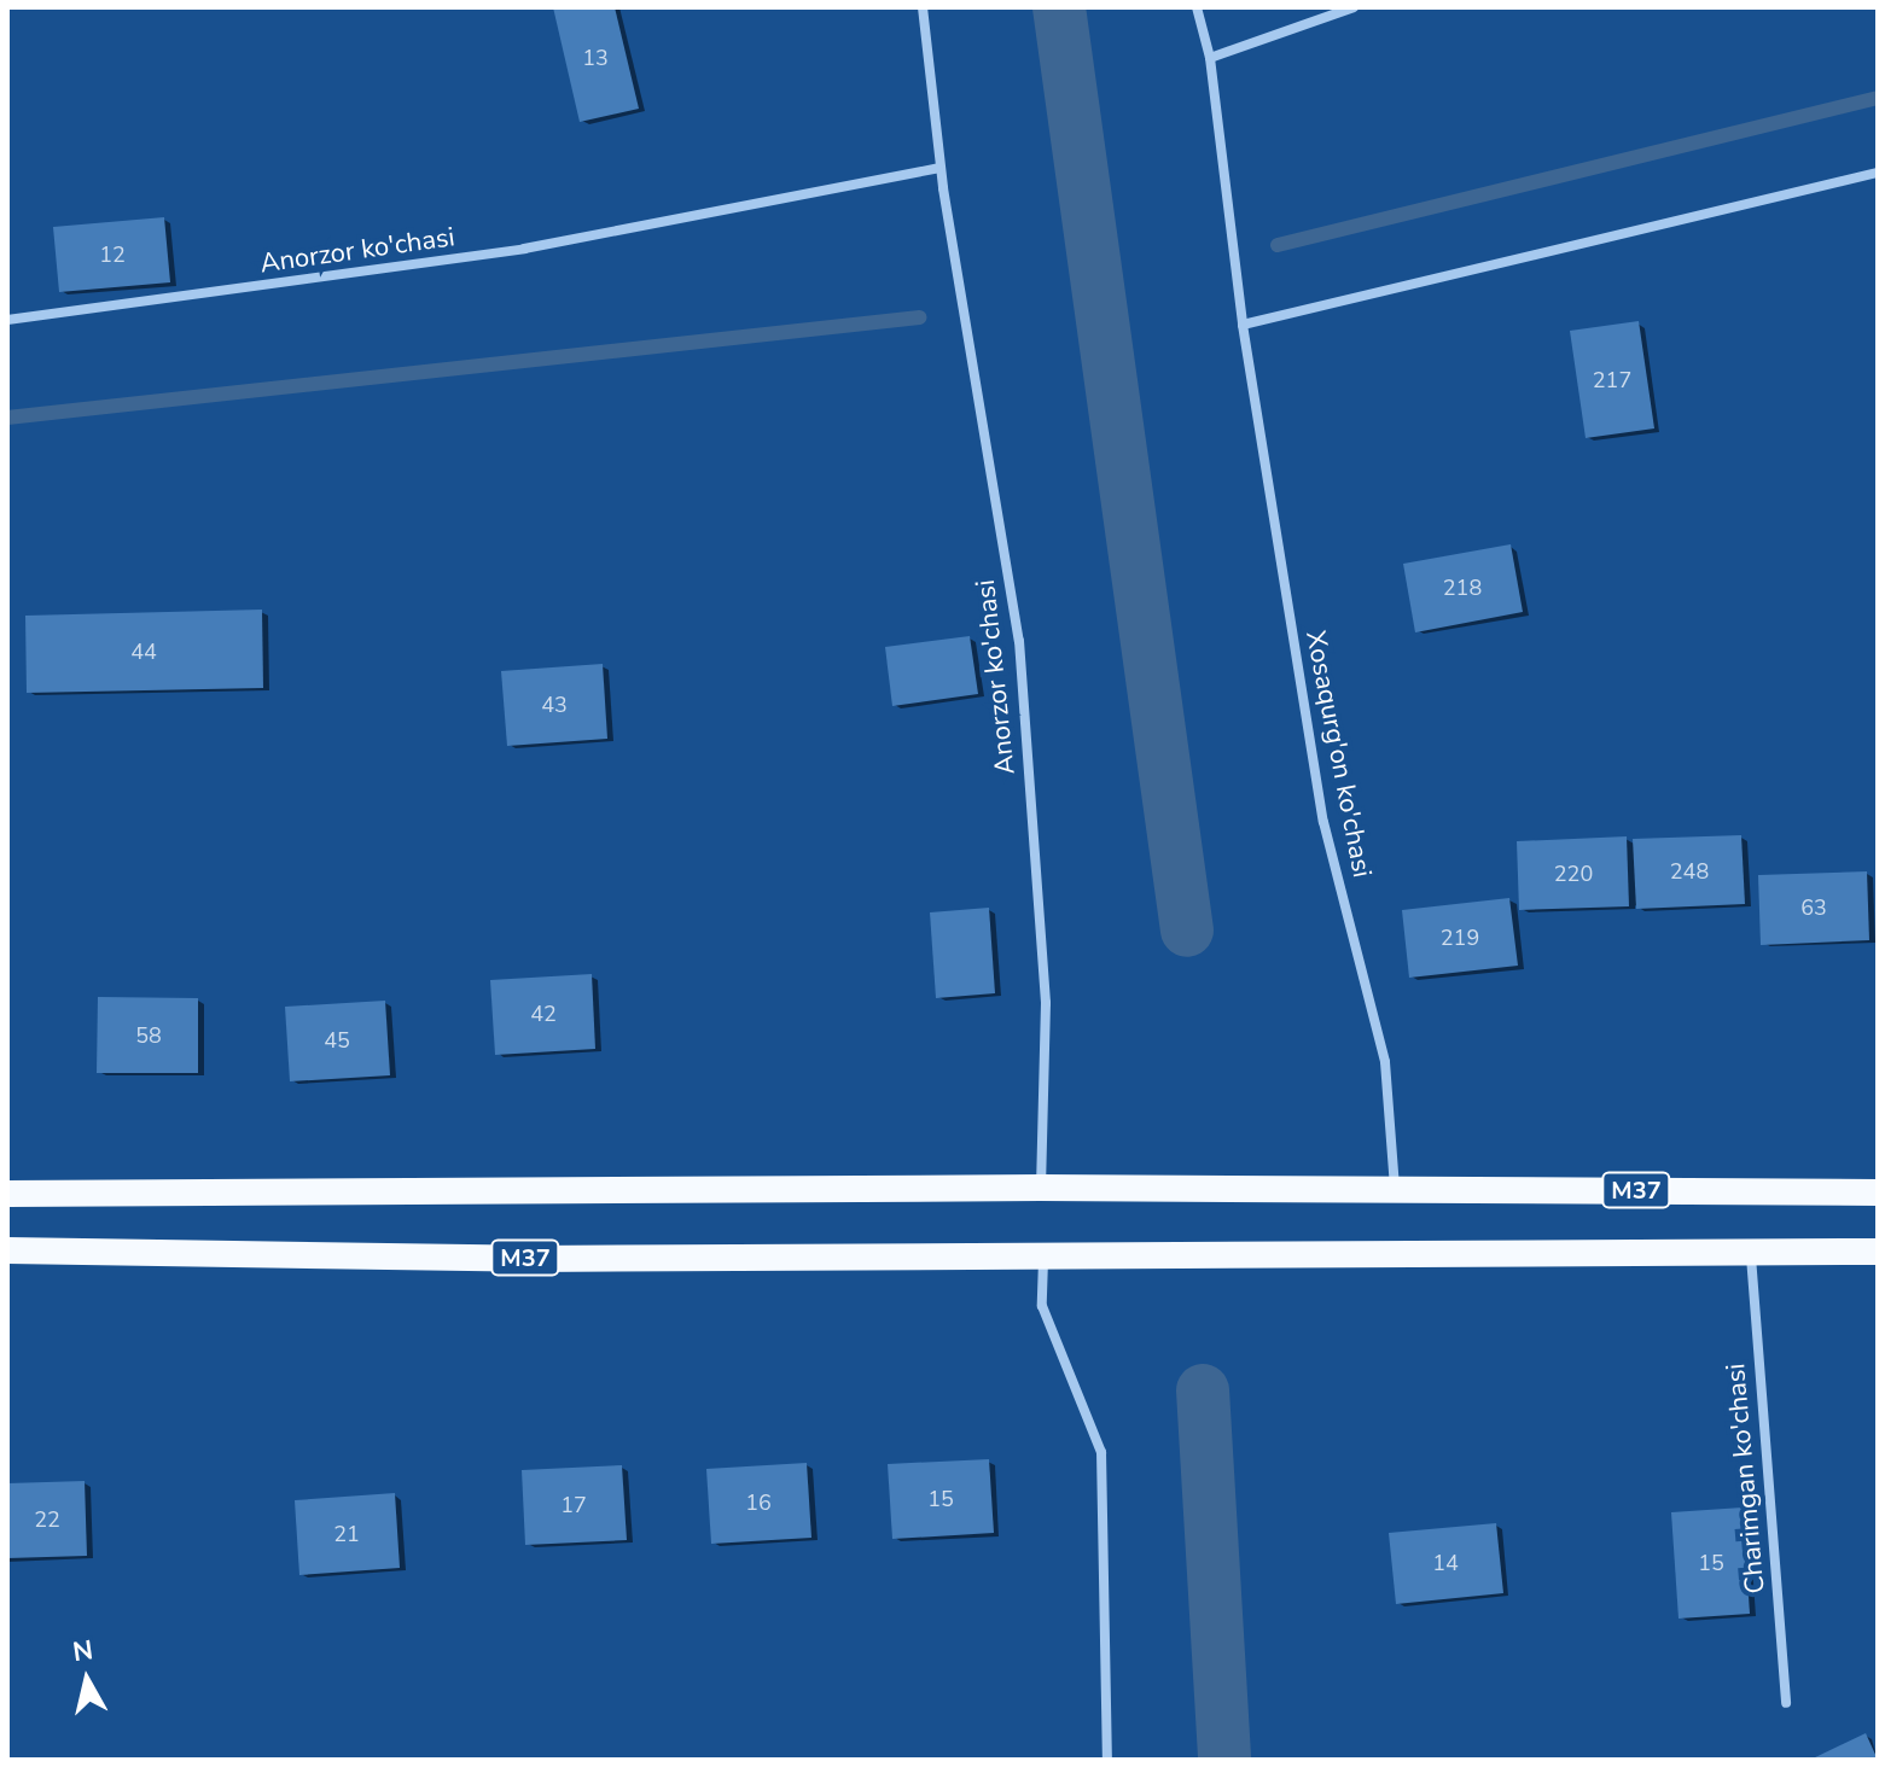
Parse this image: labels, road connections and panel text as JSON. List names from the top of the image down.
{
  "streets": {
    "highway": ["M37"],
    "street": ["Anorzor ko'chasi", "Xosaqurg'on ko'chasi", "Charimgan ko'chasi"]
  },
  "crossings": [
    ["Anorzor ko'chasi", "M37"],
    ["Xosaqurg'on ko'chasi", "M37"],
    ["M37", "Charimgan ko'chasi"]
  ],
  "house_numbers": [
    "13",
    "12",
    "217",
    "218",
    "44",
    "43",
    "248",
    "220",
    "63",
    "219",
    "42",
    "58",
    "45",
    "15",
    "16",
    "17",
    "22",
    "21",
    "14",
    "15"
  ],
  "north": "top"
}
